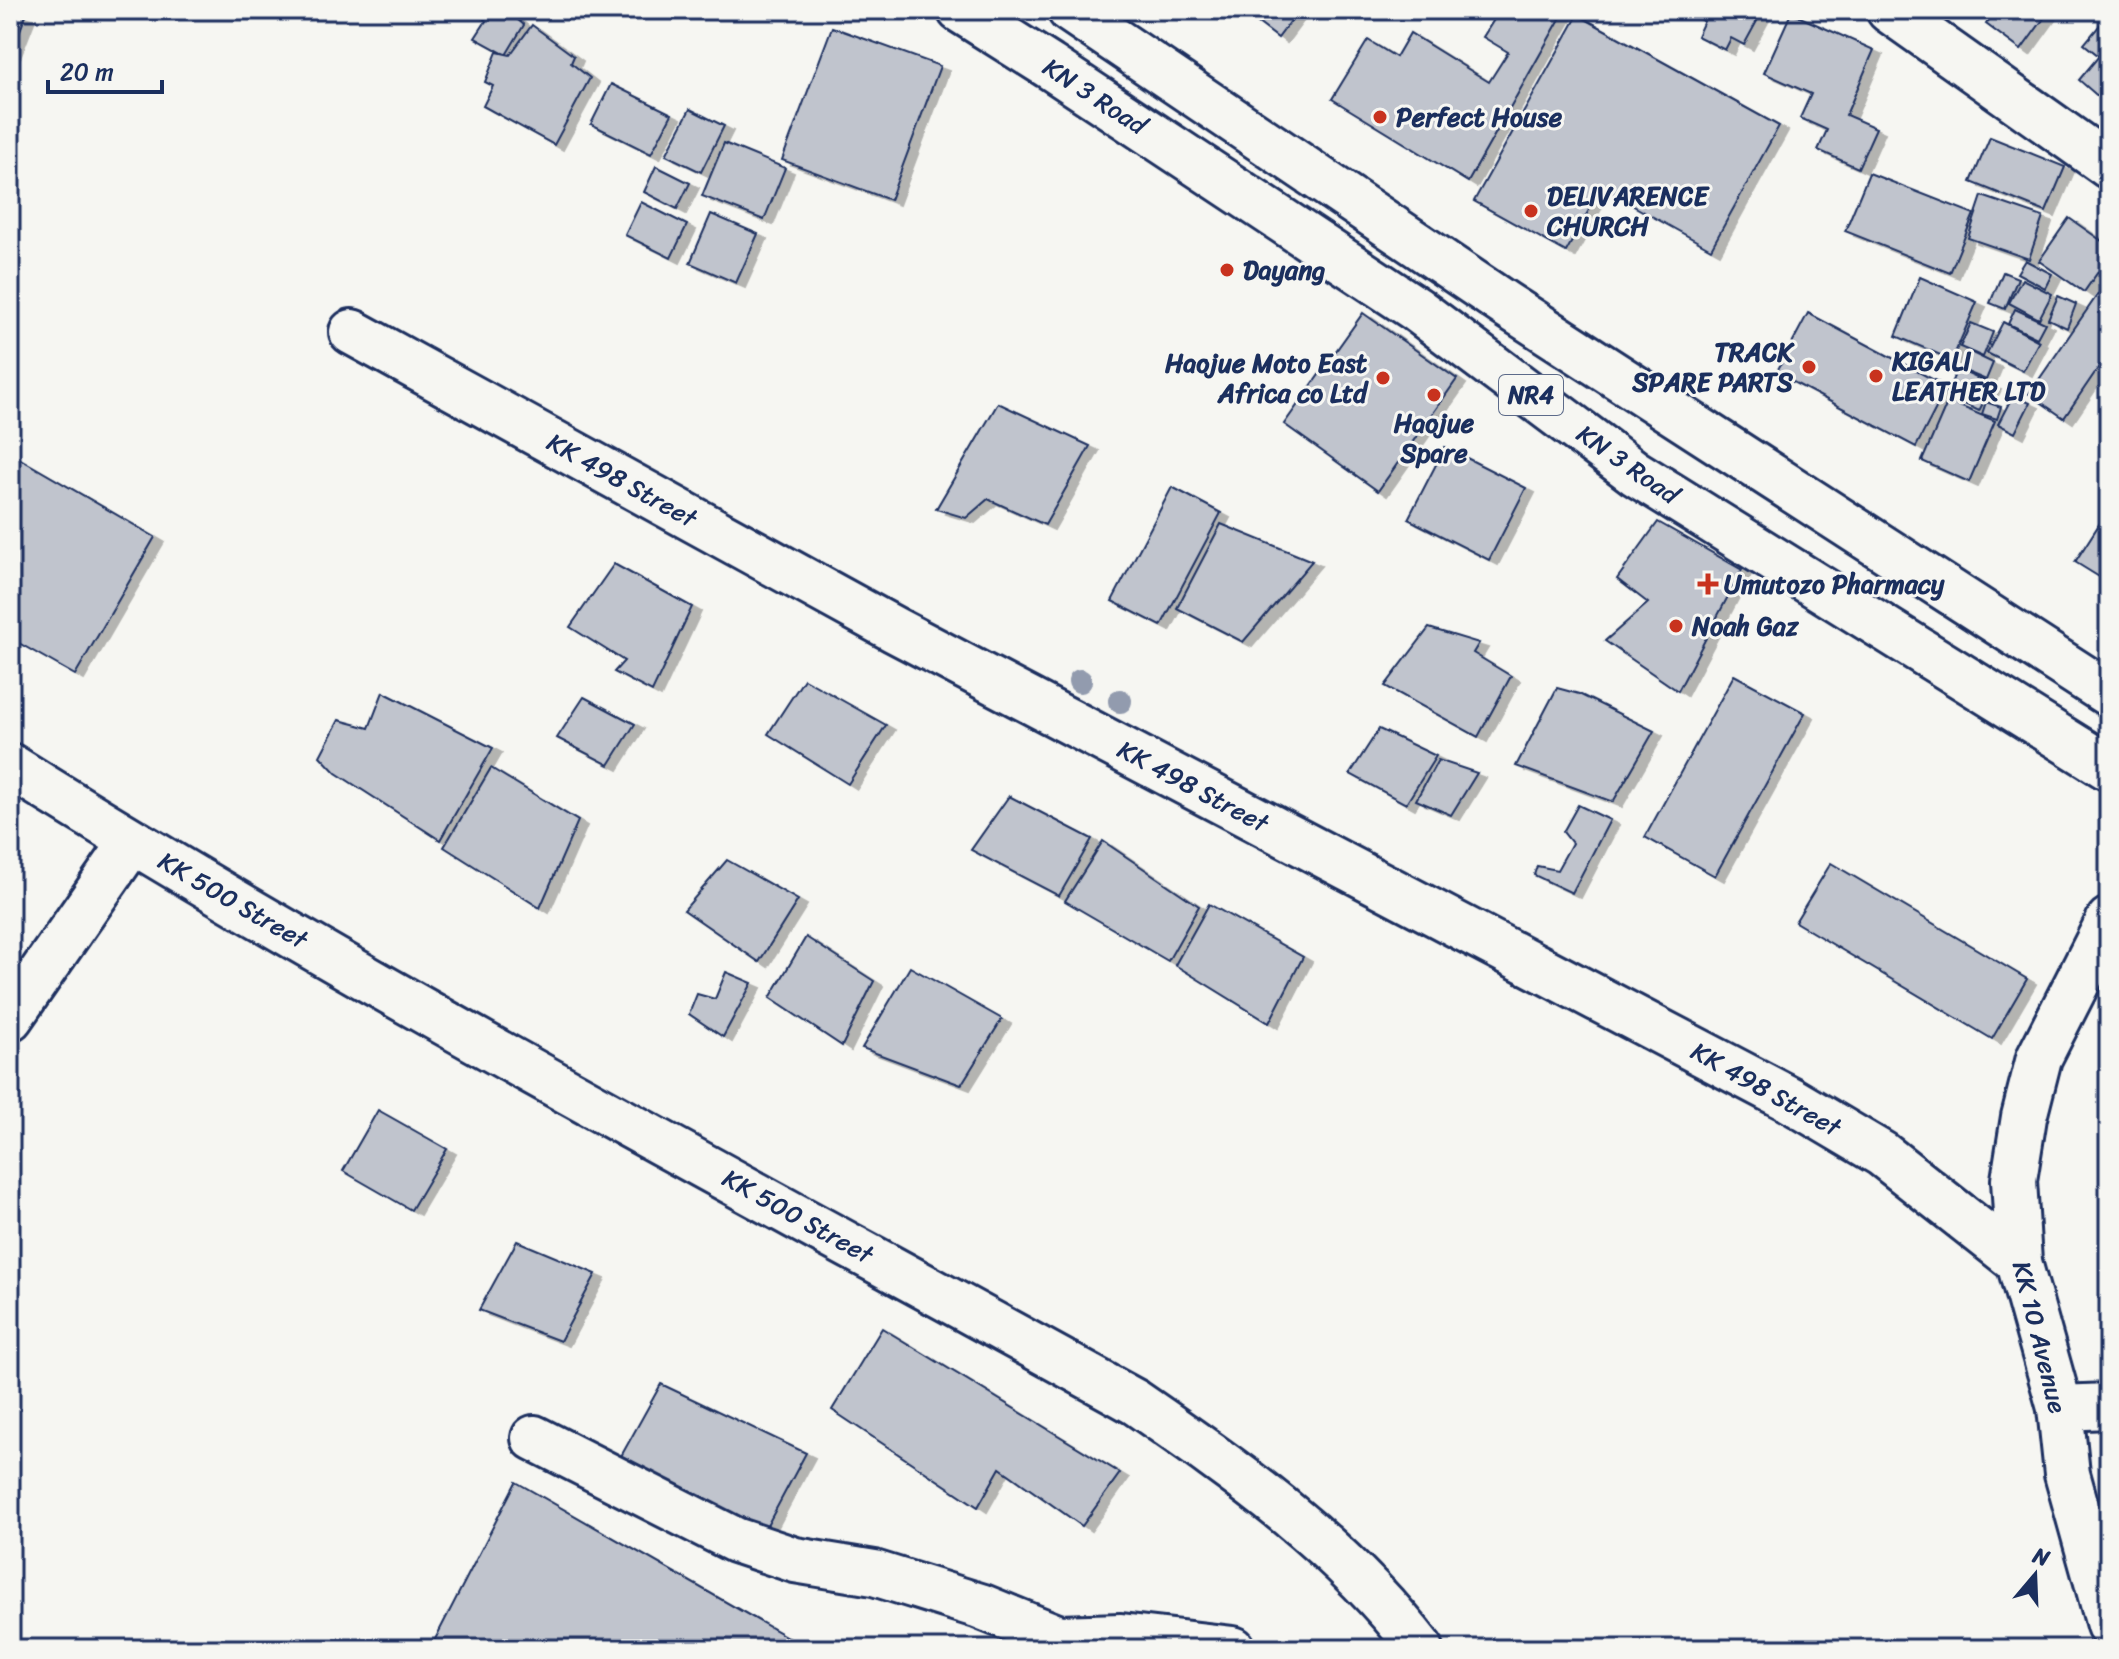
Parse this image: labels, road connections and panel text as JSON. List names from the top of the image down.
{
  "streets": {
    "main road": [
      "KN 3 Road",
      "NR4",
      "KK 498 Street",
      "KK 500 Street",
      "KK 10 Avenue"
    ]
  },
  "crossings": [
    ["KK 498 Street", "KK 10 Avenue"]
  ],
  "places": {
    "other": [
      "Perfect House",
      "DELIVARENCE CHURCH",
      "Dayang",
      "TRACK SPARE PARTS",
      "KIGALI LEATHER LTD",
      "Haojue Moto East Africa co Ltd",
      "Haojue Spare",
      "Noah Gaz"
    ],
    "health": ["Umutozo Pharmacy"]
  },
  "scale_bar": "20 m",
  "north": "top"
}
